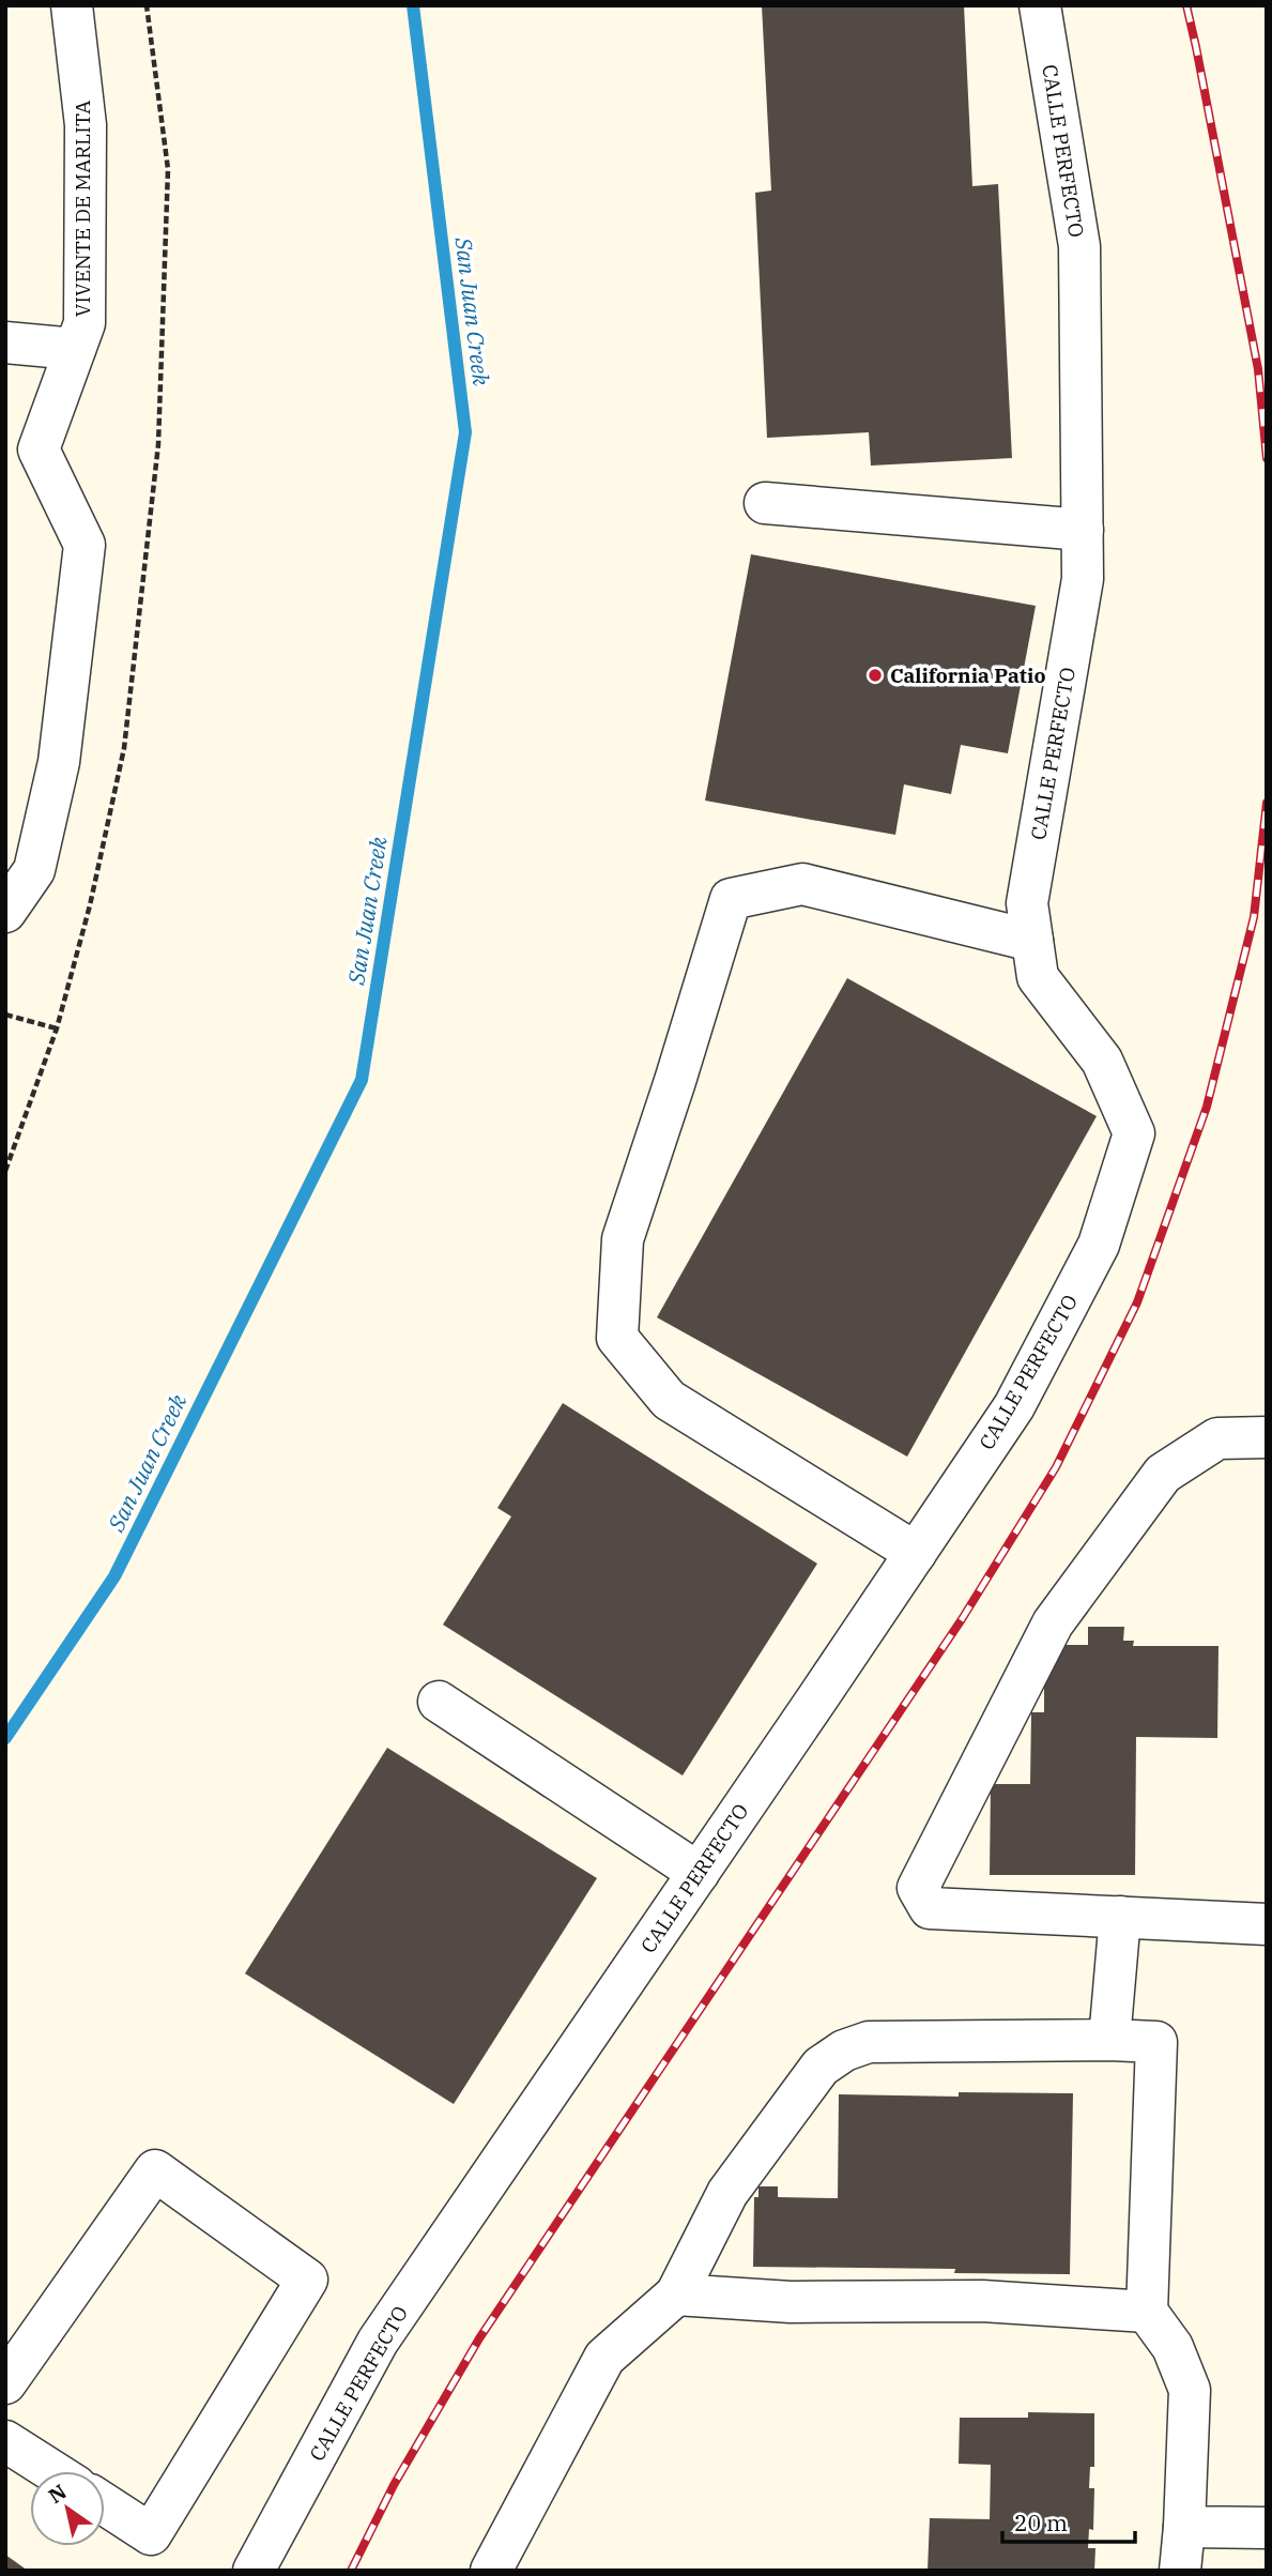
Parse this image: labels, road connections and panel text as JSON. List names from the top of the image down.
{
  "streets": {
    "street": ["CALLE PERFECTO", "VIVENTE DE MARLITA"]
  },
  "water": ["San Juan Creek"],
  "places": ["California Patio"],
  "scale_bar": "20 m",
  "north": "top left"
}
